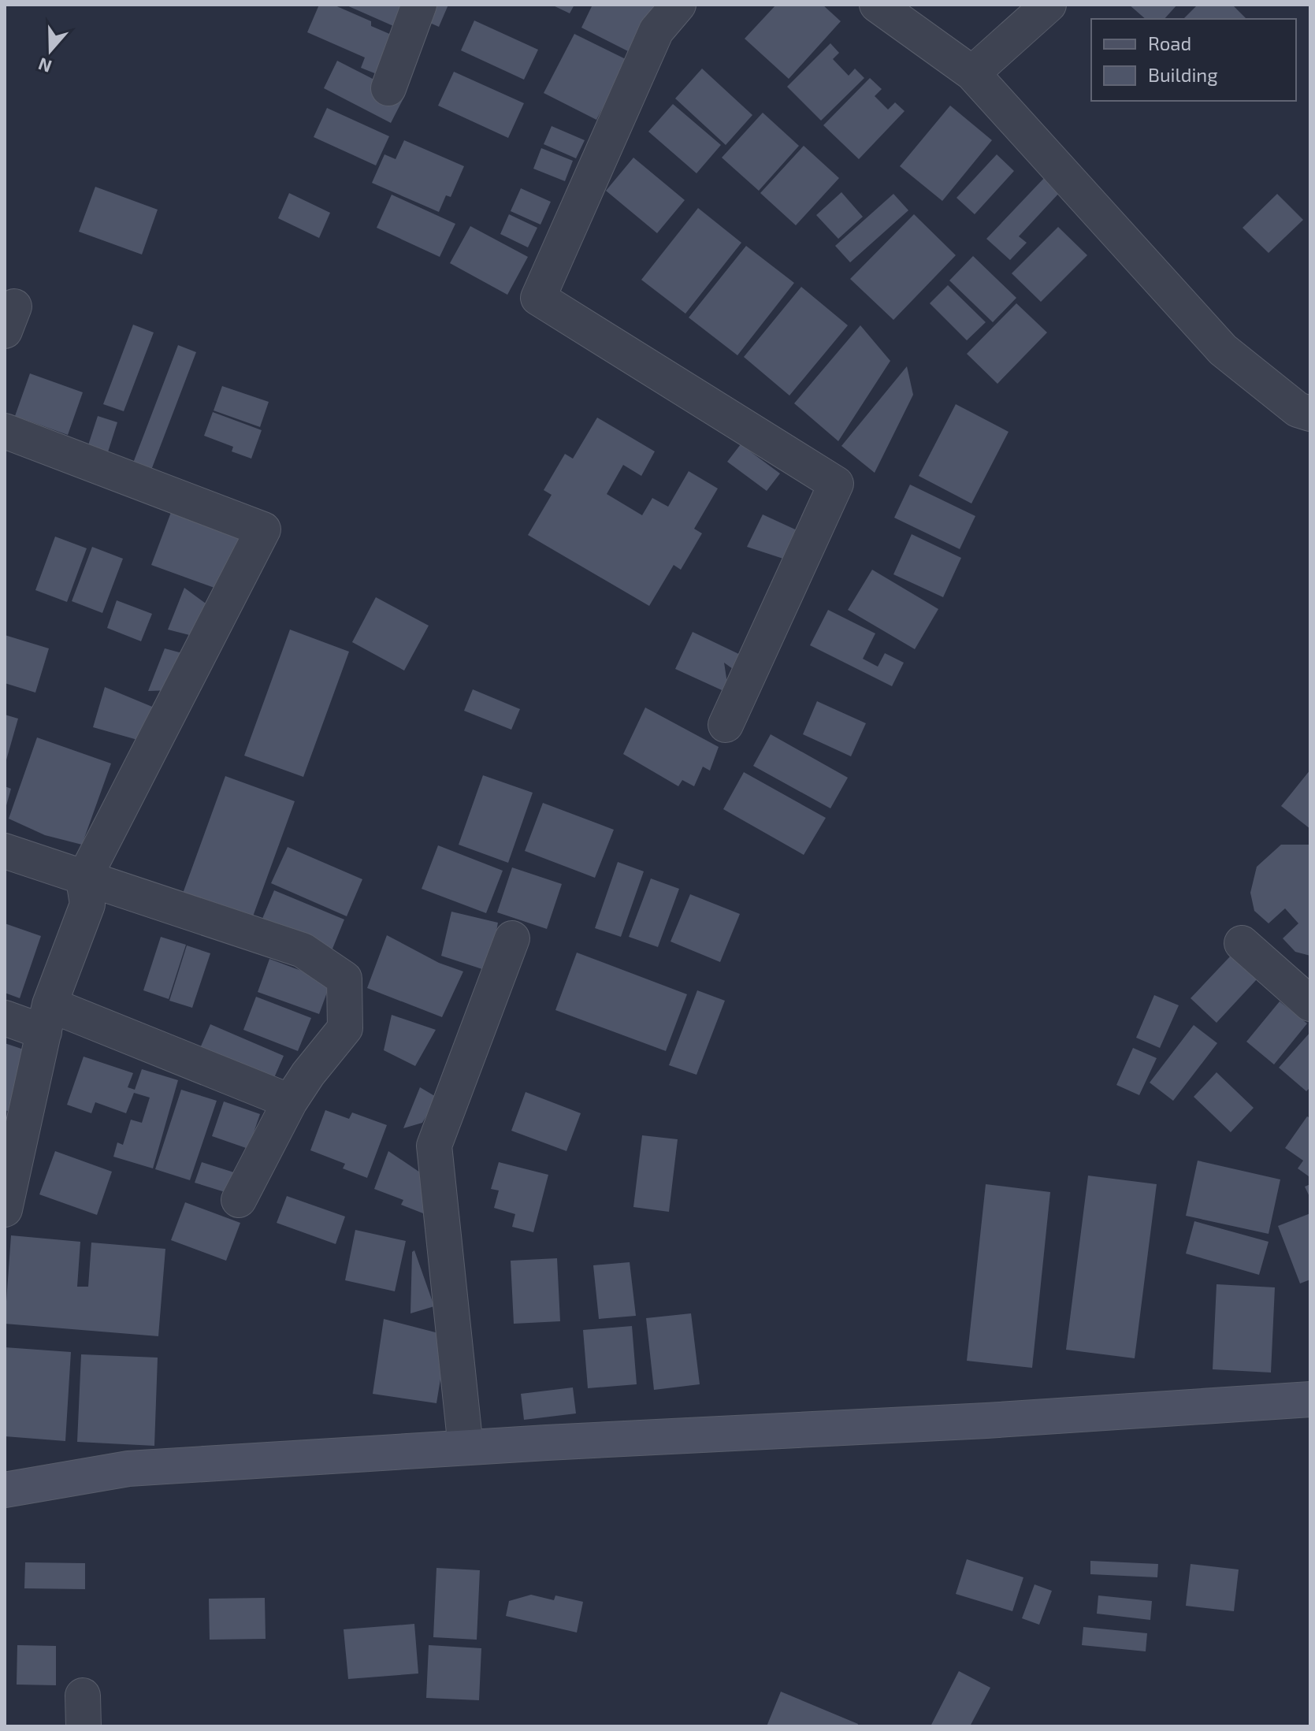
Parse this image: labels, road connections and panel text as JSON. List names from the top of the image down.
{
  "legend": ["Road", "Building"],
  "north": "bottom"
}
